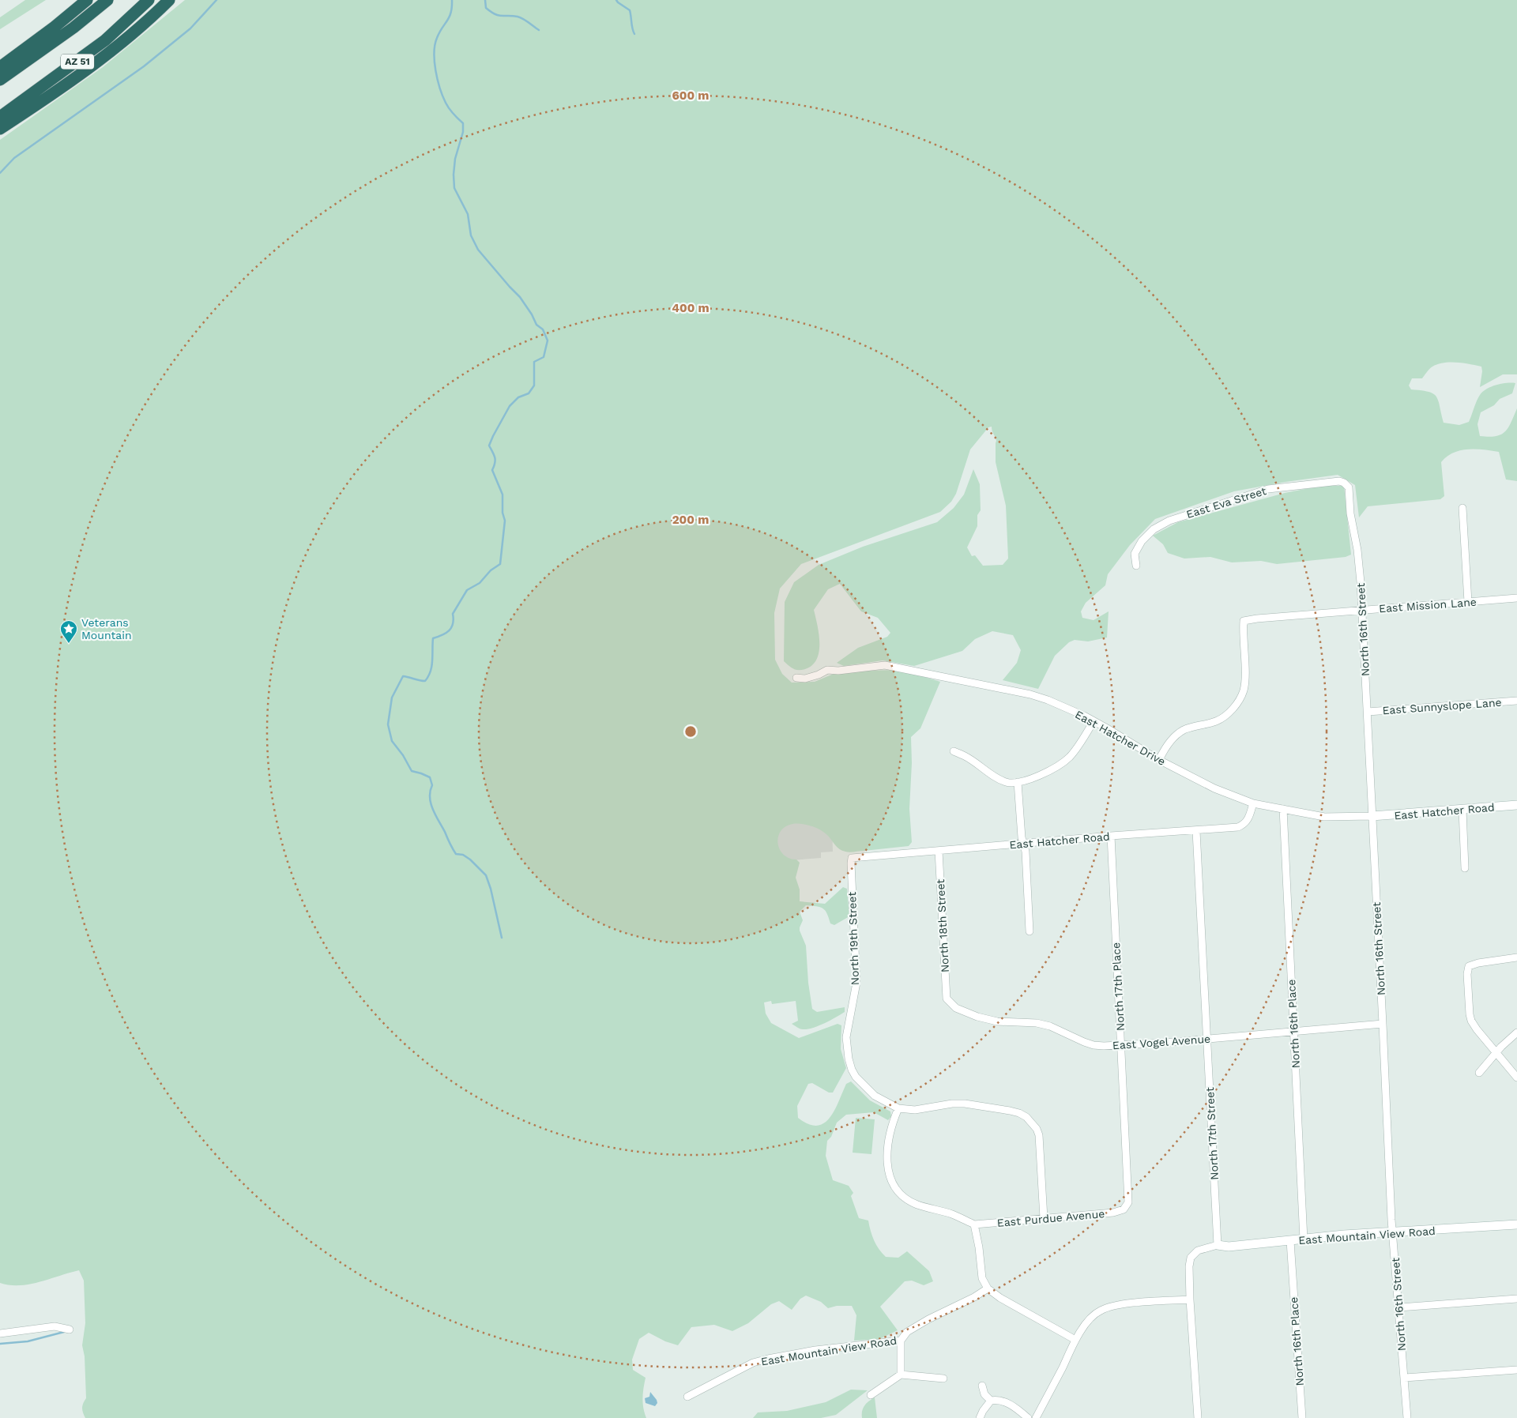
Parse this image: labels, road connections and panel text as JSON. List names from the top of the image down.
{
  "streets": {
    "highway": ["AZ 51"],
    "street": [
      "East Eva Street",
      "East Mission Lane",
      "North 16th Street",
      "East Sunnyslope Lane",
      "East Hatcher Drive",
      "East Hatcher Road",
      "North 18th Street",
      "North 19th Street",
      "North 17th Place",
      "North 16th Place",
      "East Vogel Avenue",
      "North 17th Street",
      "East Purdue Avenue",
      "East Mountain View Road"
    ]
  },
  "crossings": [
    ["East Eva Street", "North 16th Street"],
    ["East Mission Lane", "North 16th Street"],
    ["East Mission Lane", "East Hatcher Drive"],
    ["North 16th Street", "East Sunnyslope Lane"],
    ["North 16th Street", "East Hatcher Drive"],
    ["North 16th Street", "East Hatcher Road"],
    ["North 16th Street", "East Vogel Avenue"],
    ["North 16th Street", "East Mountain View Road"],
    ["East Hatcher Drive", "East Hatcher Road"],
    ["East Hatcher Drive", "North 16th Place"],
    ["East Hatcher Road", "North 18th Street"],
    ["East Hatcher Road", "North 19th Street"],
    ["East Hatcher Road", "North 17th Place"],
    ["East Hatcher Road", "North 17th Street"],
    ["North 18th Street", "East Vogel Avenue"],
    ["North 17th Place", "East Vogel Avenue"],
    ["North 17th Place", "East Purdue Avenue"],
    ["North 16th Place", "East Vogel Avenue"],
    ["North 16th Place", "East Mountain View Road"],
    ["East Vogel Avenue", "North 17th Street"],
    ["North 17th Street", "East Mountain View Road"]
  ],
  "places": {
    "place": ["Veterans Mountain"]
  },
  "rings": ["600 m", "400 m", "200 m"]
}
